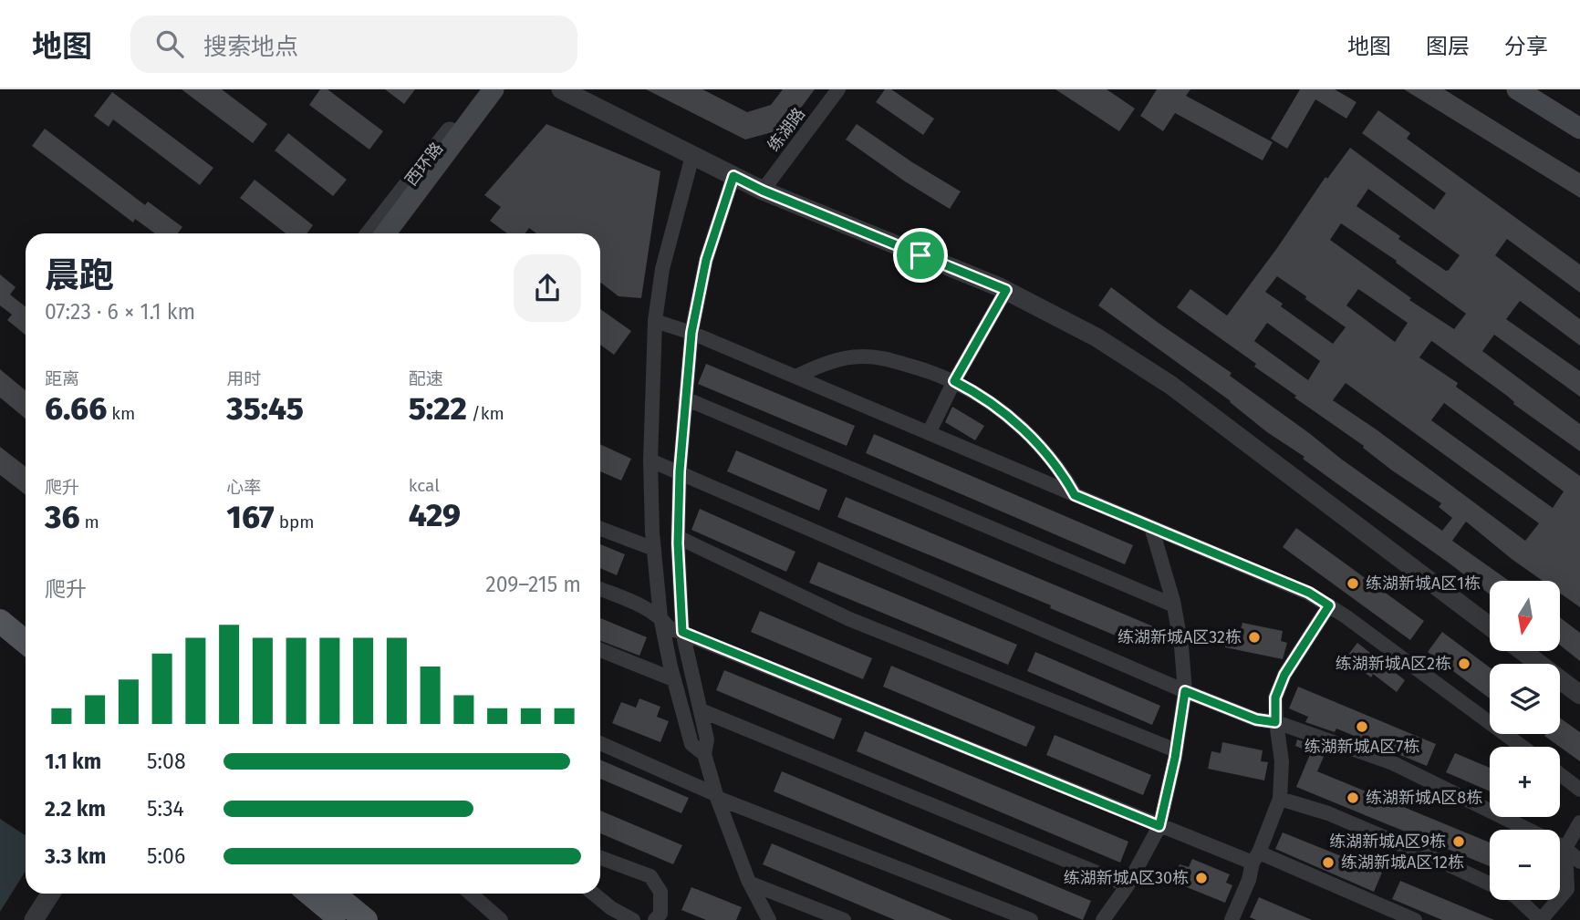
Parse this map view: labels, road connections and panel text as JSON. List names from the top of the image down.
{
  "streets": {
    "main road": ["西环路"],
    "street": ["练湖路"]
  },
  "places": [
    "练湖新城A区1栋",
    "练湖新城A区32栋",
    "练湖新城A区2栋",
    "练湖新城A区7栋",
    "练湖新城A区8栋",
    "练湖新城A区9栋",
    "练湖新城A区12栋",
    "练湖新城A区30栋"
  ],
  "north": "bottom",
  "page": {
    "header": "地图",
    "search": "搜索地点",
    "nav": ["地图", "图层", "分享"],
    "heading": ["晨跑", "07:23 · 6 × 1.1 km"],
    "stats": [
      ["距离", "6.66 km"],
      ["用时", "35:45"],
      ["配速", "5:22 /km"],
      ["爬升", "36 m"],
      ["心率", "167 bpm"],
      ["kcal", "429"]
    ],
    "chart": ["爬升", "209–215 m"],
    "map_buttons": ["+", "−"],
    "list": [
      {
        "name": "1.1 km",
        "note": "5:08"
      },
      {
        "name": "2.2 km",
        "note": "5:34"
      },
      {
        "name": "3.3 km",
        "note": "5:06"
      }
    ]
  }
}
